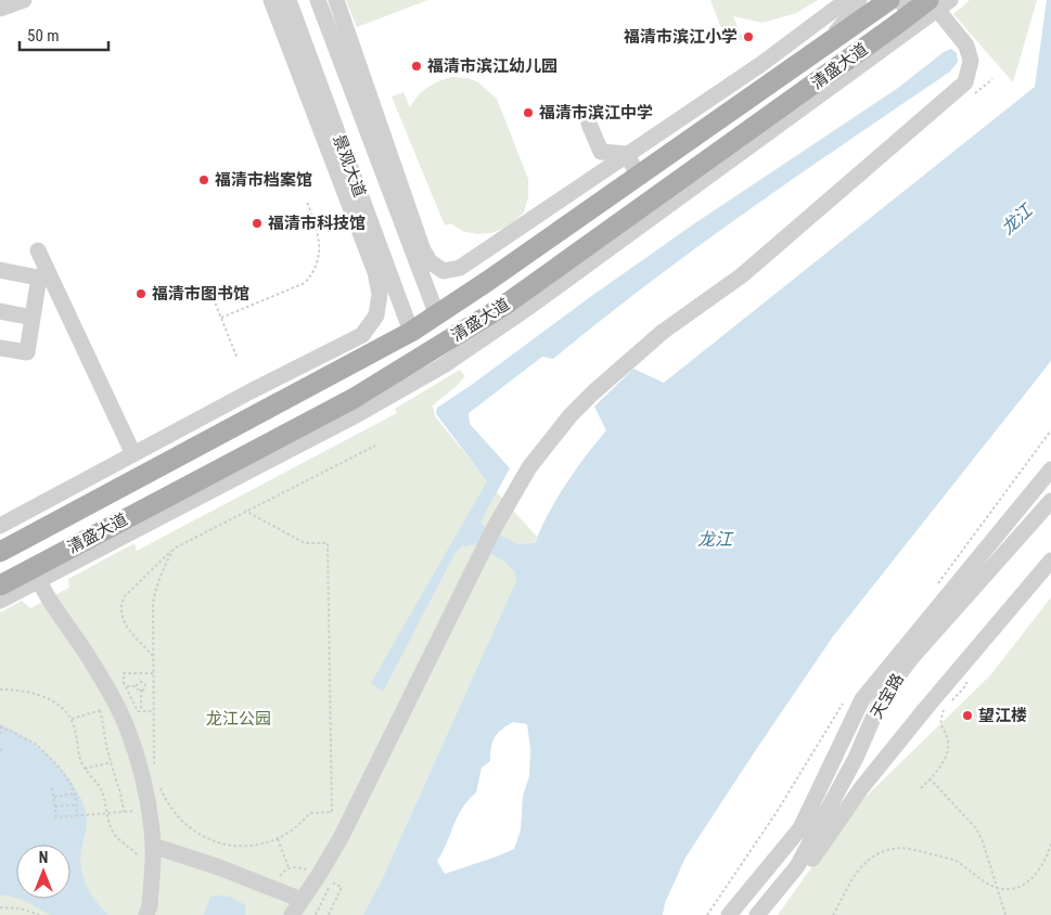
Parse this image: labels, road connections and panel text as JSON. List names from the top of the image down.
{
  "streets": {
    "main road": ["清盛大道"],
    "street": ["景观大道", "天宝路"]
  },
  "crossings": [
    ["清盛大道", "景观大道"]
  ],
  "water": ["龙江"],
  "parks": ["龙江公园"],
  "places": [
    "福清市滨江小学",
    "福清市滨江幼儿园",
    "福清市滨江中学",
    "福清市档案馆",
    "福清市科技馆",
    "福清市图书馆",
    "望江楼"
  ],
  "scale_bar": "50 m",
  "north": "top"
}
